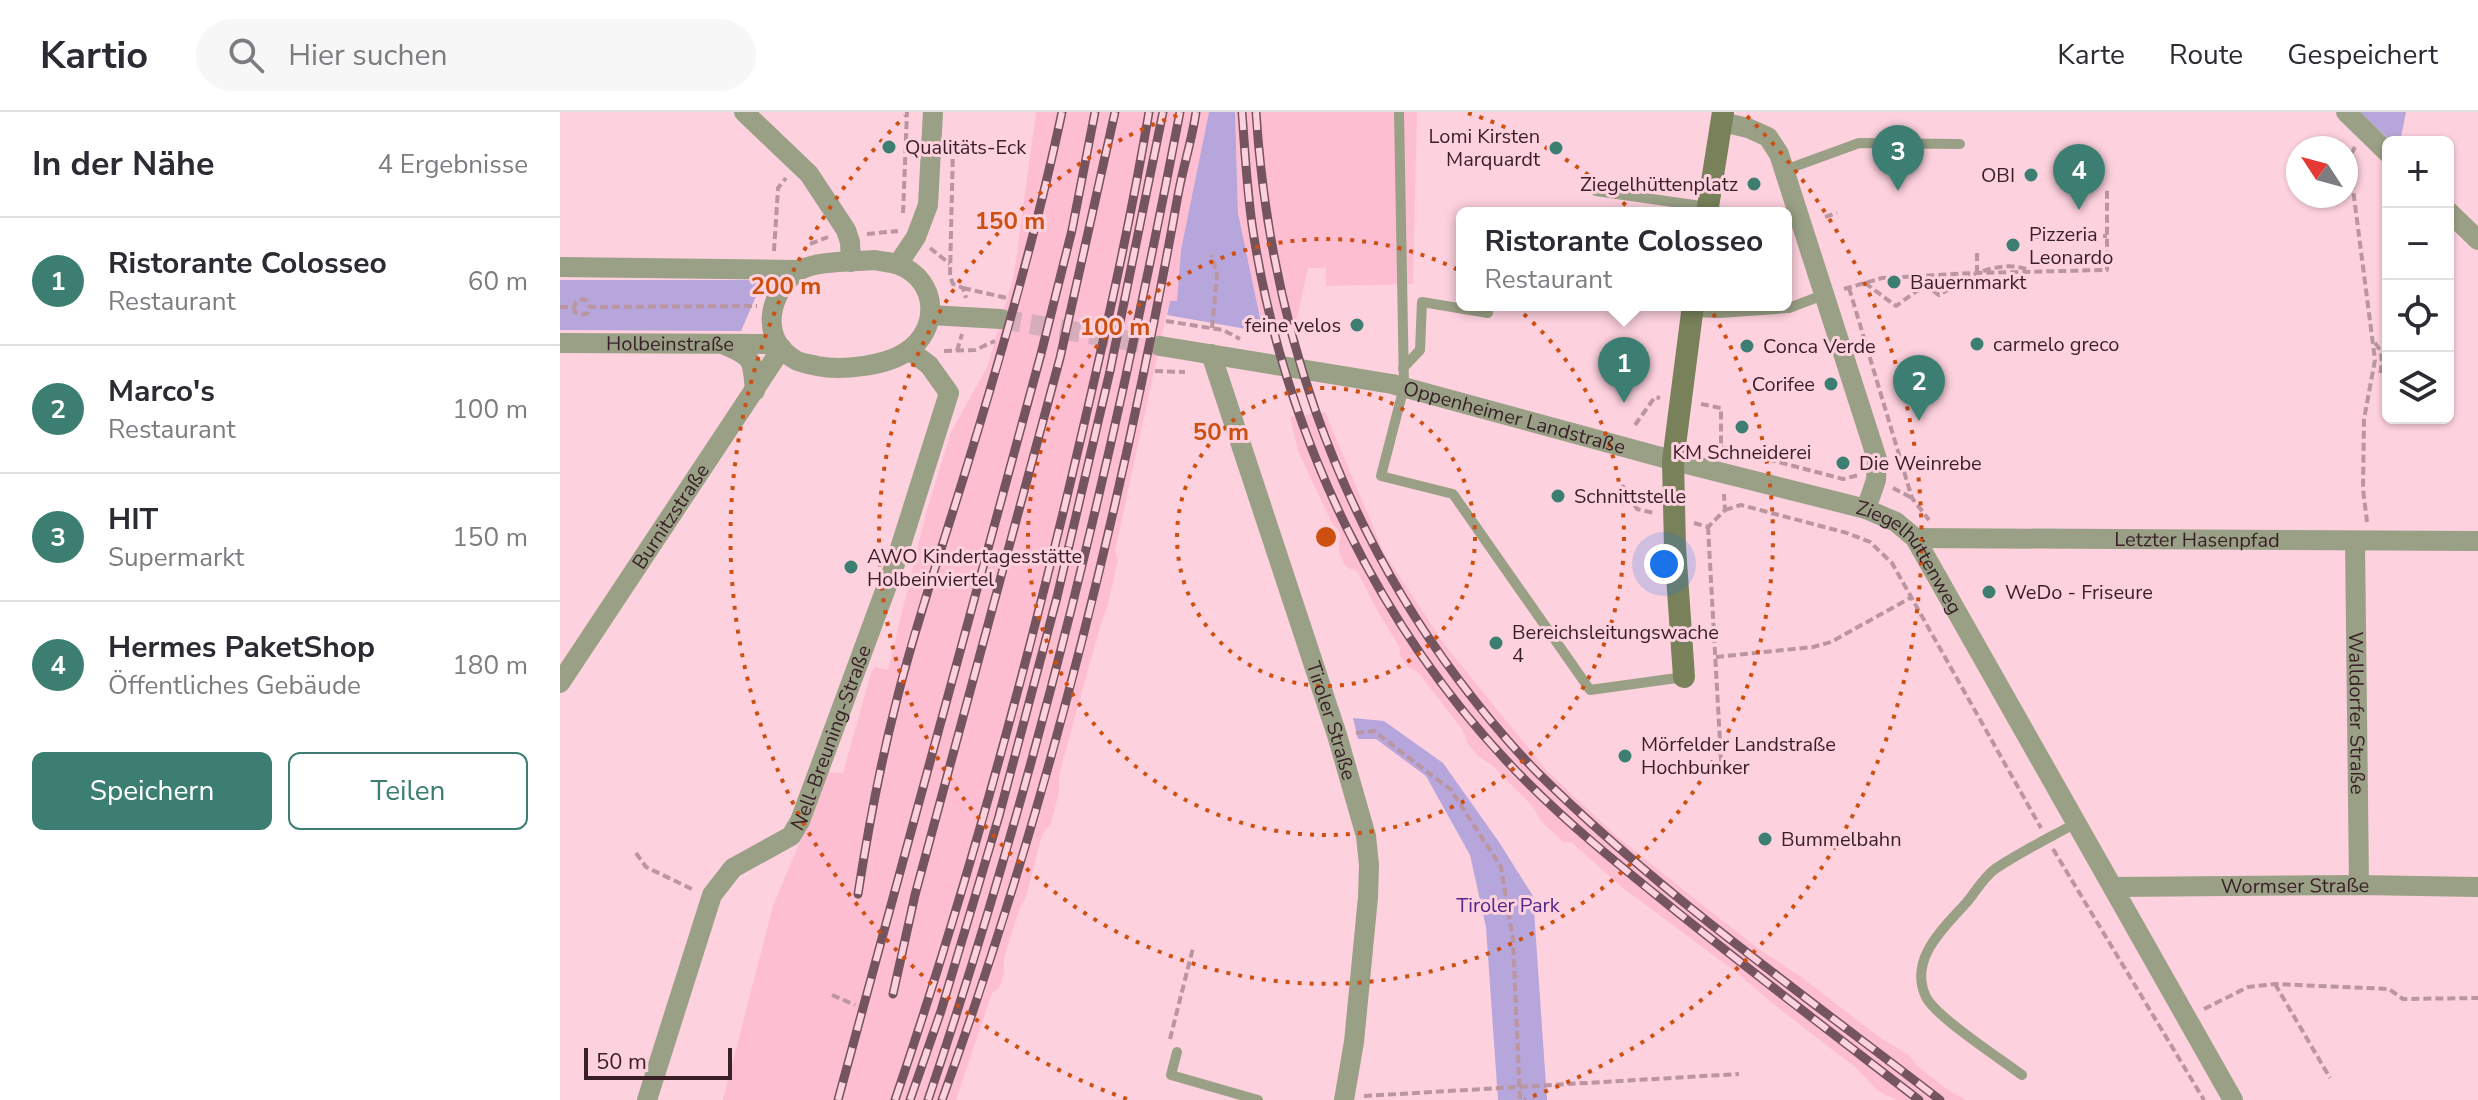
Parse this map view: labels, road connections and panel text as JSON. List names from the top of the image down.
{
  "streets": {
    "street": [
      "Holbeinstraße",
      "Oppenheimer Landstraße",
      "Burnitzstraße",
      "Letzter Hasenpfad",
      "Ziegelhüttenweg",
      "Walldorfer Straße",
      "Tiroler Straße",
      "Nell-Breuning-Straße",
      "Wormser Straße"
    ]
  },
  "crossings": [
    ["Holbeinstraße", "Burnitzstraße"],
    ["Holbeinstraße", "Nell-Breuning-Straße"],
    ["Oppenheimer Landstraße", "Ziegelhüttenweg"],
    ["Oppenheimer Landstraße", "Tiroler Straße"],
    ["Burnitzstraße", "Nell-Breuning-Straße"],
    ["Letzter Hasenpfad", "Ziegelhüttenweg"],
    ["Letzter Hasenpfad", "Walldorfer Straße"],
    ["Ziegelhüttenweg", "Wormser Straße"],
    ["Walldorfer Straße", "Wormser Straße"]
  ],
  "parks": ["Tiroler Park"],
  "places": [
    "Qualitäts-Eck",
    "Lomi Kirsten Marquardt",
    "OBI",
    "Ziegelhüttenplatz",
    "Pizzeria Leonardo",
    "Bauernmarkt",
    "feine velos",
    "carmelo greco",
    "Conca Verde",
    "Corifee",
    "KM Schneiderei",
    "Die Weinrebe",
    "Schnittstelle",
    "AWO Kindertagesstätte Holbeinviertel",
    "WeDo - Friseure",
    "Bereichsleitungswache 4",
    "Mörfelder Landstraße Hochbunker",
    "Bummelbahn"
  ],
  "scale_bar": "50 m",
  "north": "top left",
  "page": {
    "header": "Kartio",
    "search": "Hier suchen",
    "nav": ["Karte", "Route", "Gespeichert"],
    "heading": ["In der Nähe", "4 Ergebnisse"],
    "pins": [
      "3",
      "4",
      "1",
      "2"
    ],
    "map_buttons": ["+", "−"],
    "popup": ["Ristorante Colosseo", "Restaurant"],
    "list": [
      {
        "mark": "1",
        "name": "Ristorante Colosseo",
        "note": "Restaurant",
        "value": "60 m"
      },
      {
        "mark": "2",
        "name": "Marco's",
        "note": "Restaurant",
        "value": "100 m"
      },
      {
        "mark": "3",
        "name": "HIT",
        "note": "Supermarkt",
        "value": "150 m"
      },
      {
        "mark": "4",
        "name": "Hermes PaketShop",
        "note": "Öffentliches Gebäude",
        "value": "180 m"
      }
    ],
    "buttons": ["Speichern", "Teilen"],
    "scale": "50 m"
  },
  "rings": [
    "150 m",
    "200 m",
    "100 m",
    "50 m"
  ]
}
